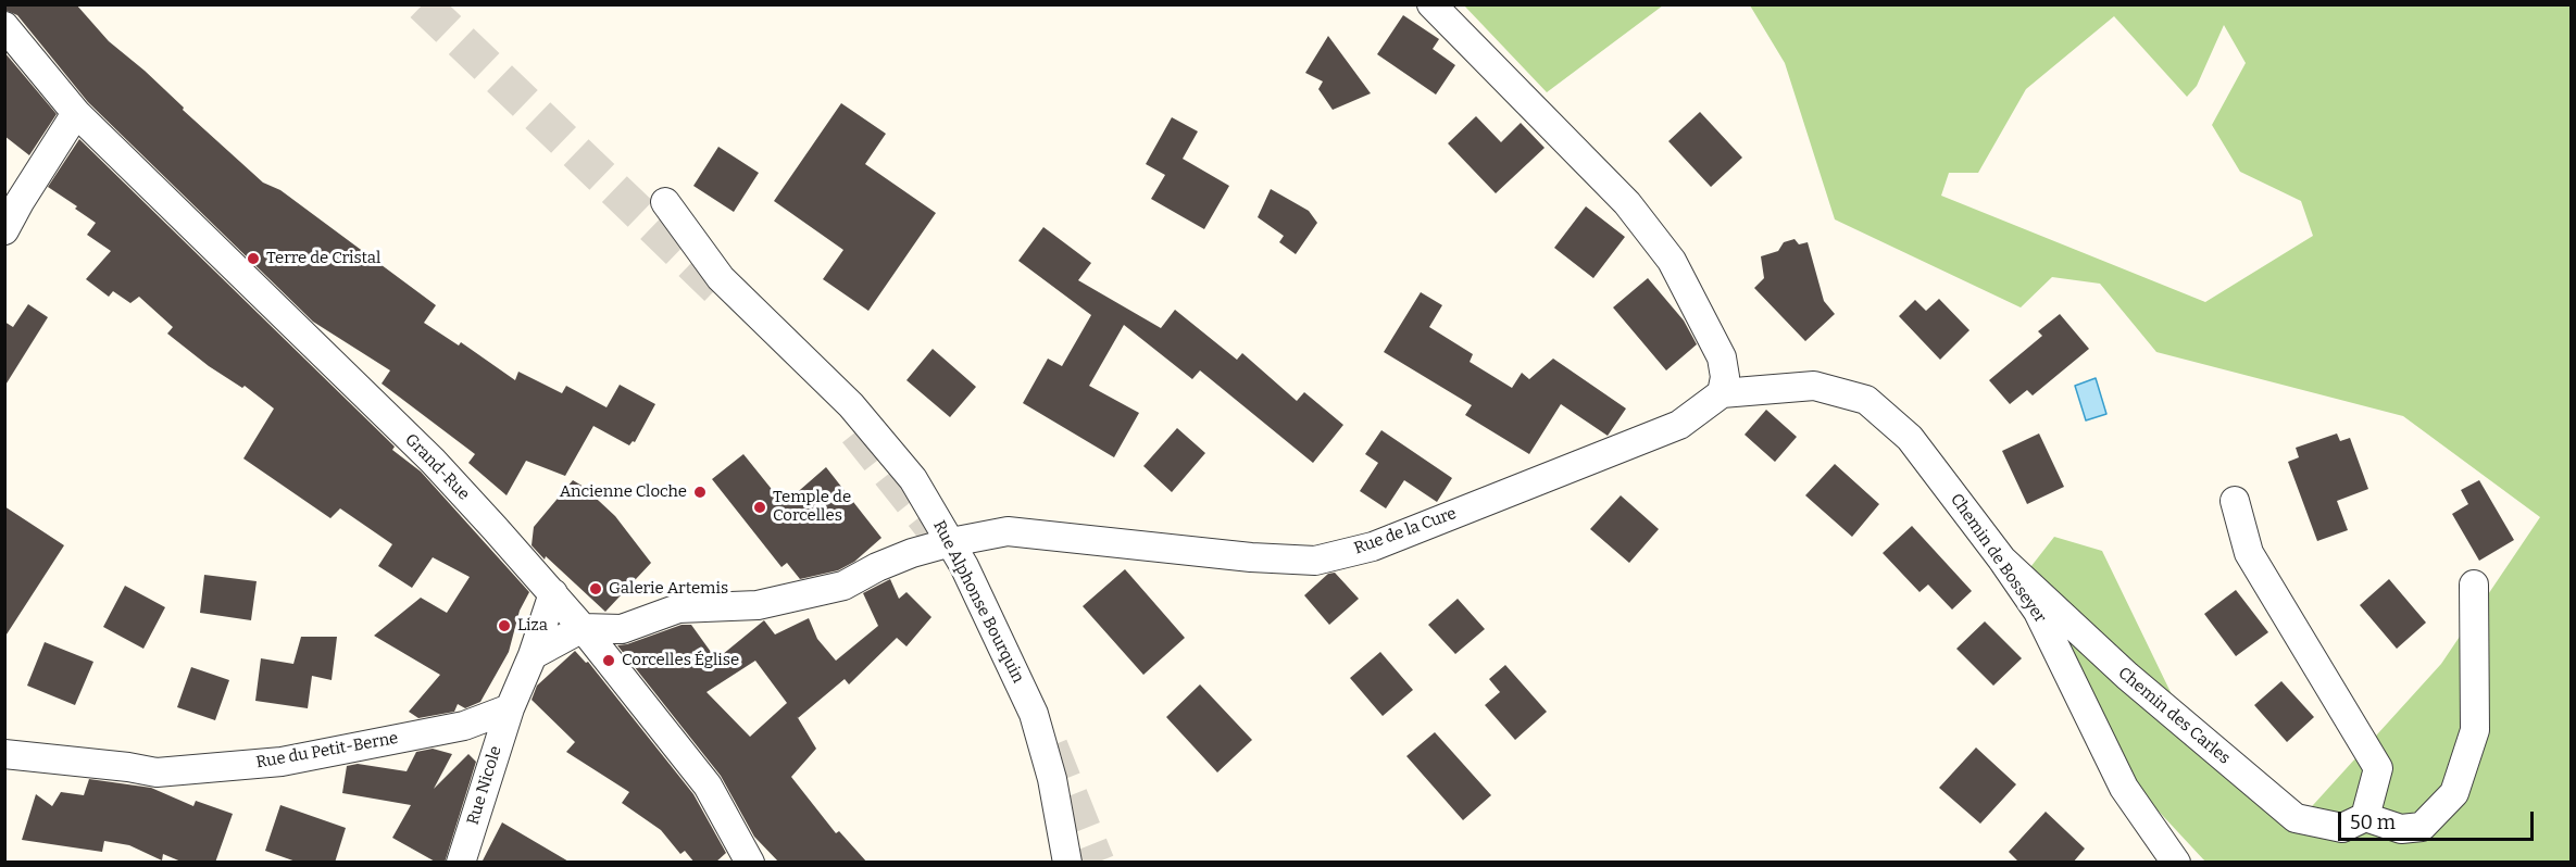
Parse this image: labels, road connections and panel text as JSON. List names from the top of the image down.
{
  "streets": {
    "street": [
      "Grand-Rue",
      "Rue de la Cure",
      "Chemin de Bosseyer",
      "Rue Alphonse Bourquin",
      "Chemin des Carles",
      "Rue du Petit-Berne",
      "Rue Nicole"
    ]
  },
  "crossings": [
    ["Grand-Rue", "Rue de la Cure"],
    ["Rue de la Cure", "Chemin de Bosseyer"],
    ["Rue de la Cure", "Rue Alphonse Bourquin"],
    ["Chemin de Bosseyer", "Chemin des Carles"],
    ["Rue du Petit-Berne", "Rue Nicole"]
  ],
  "places": [
    "Terre de Cristal",
    "Ancienne Cloche",
    "Temple de Corcelles",
    "Galerie Artemis",
    "Liza",
    "Corcelles Église"
  ],
  "scale_bar": "50 m"
}
